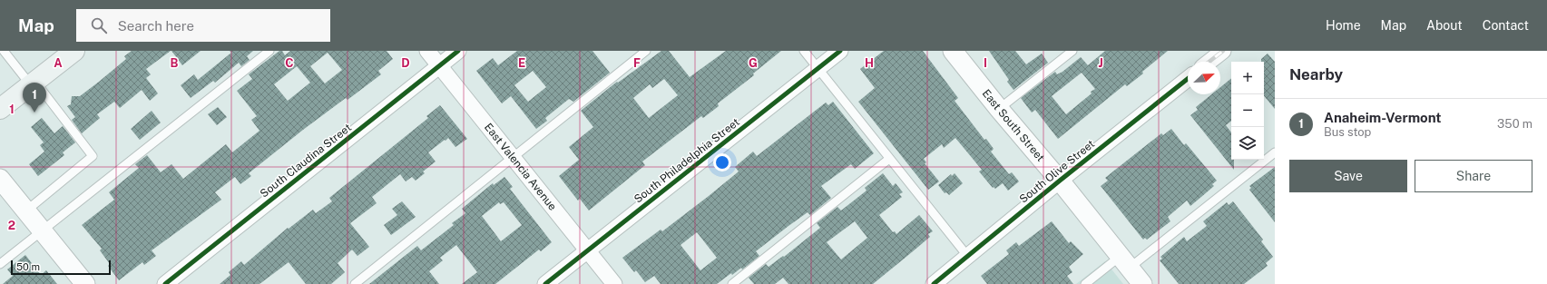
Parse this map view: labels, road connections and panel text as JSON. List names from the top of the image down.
{
  "streets": {
    "street": [
      "East South Street",
      "South Claudina Street",
      "South Philadelphia Street",
      "East Valencia Avenue",
      "South Olive Street"
    ]
  },
  "crossings": [
    ["East South Street", "South Olive Street"],
    ["South Claudina Street", "East Valencia Avenue"],
    ["South Philadelphia Street", "East Valencia Avenue"]
  ],
  "scale_bar": "50 m",
  "north": "top right",
  "page": {
    "header": "Map",
    "search": "Search here",
    "nav": [
      "Home",
      "Map",
      "About",
      "Contact"
    ],
    "heading": "Nearby",
    "map_buttons": ["+", "−"],
    "pins": "1",
    "list": [
      {
        "mark": "1",
        "name": "Anaheim-Vermont",
        "note": "Bus stop",
        "value": "350 m"
      }
    ],
    "buttons": ["Save", "Share"],
    "scale": "50 m"
  },
  "grid": {
    "columns": [
      "A",
      "B",
      "C",
      "D",
      "E",
      "F",
      "G",
      "H",
      "I",
      "J"
    ],
    "rows": ["1", "2"]
  }
}
